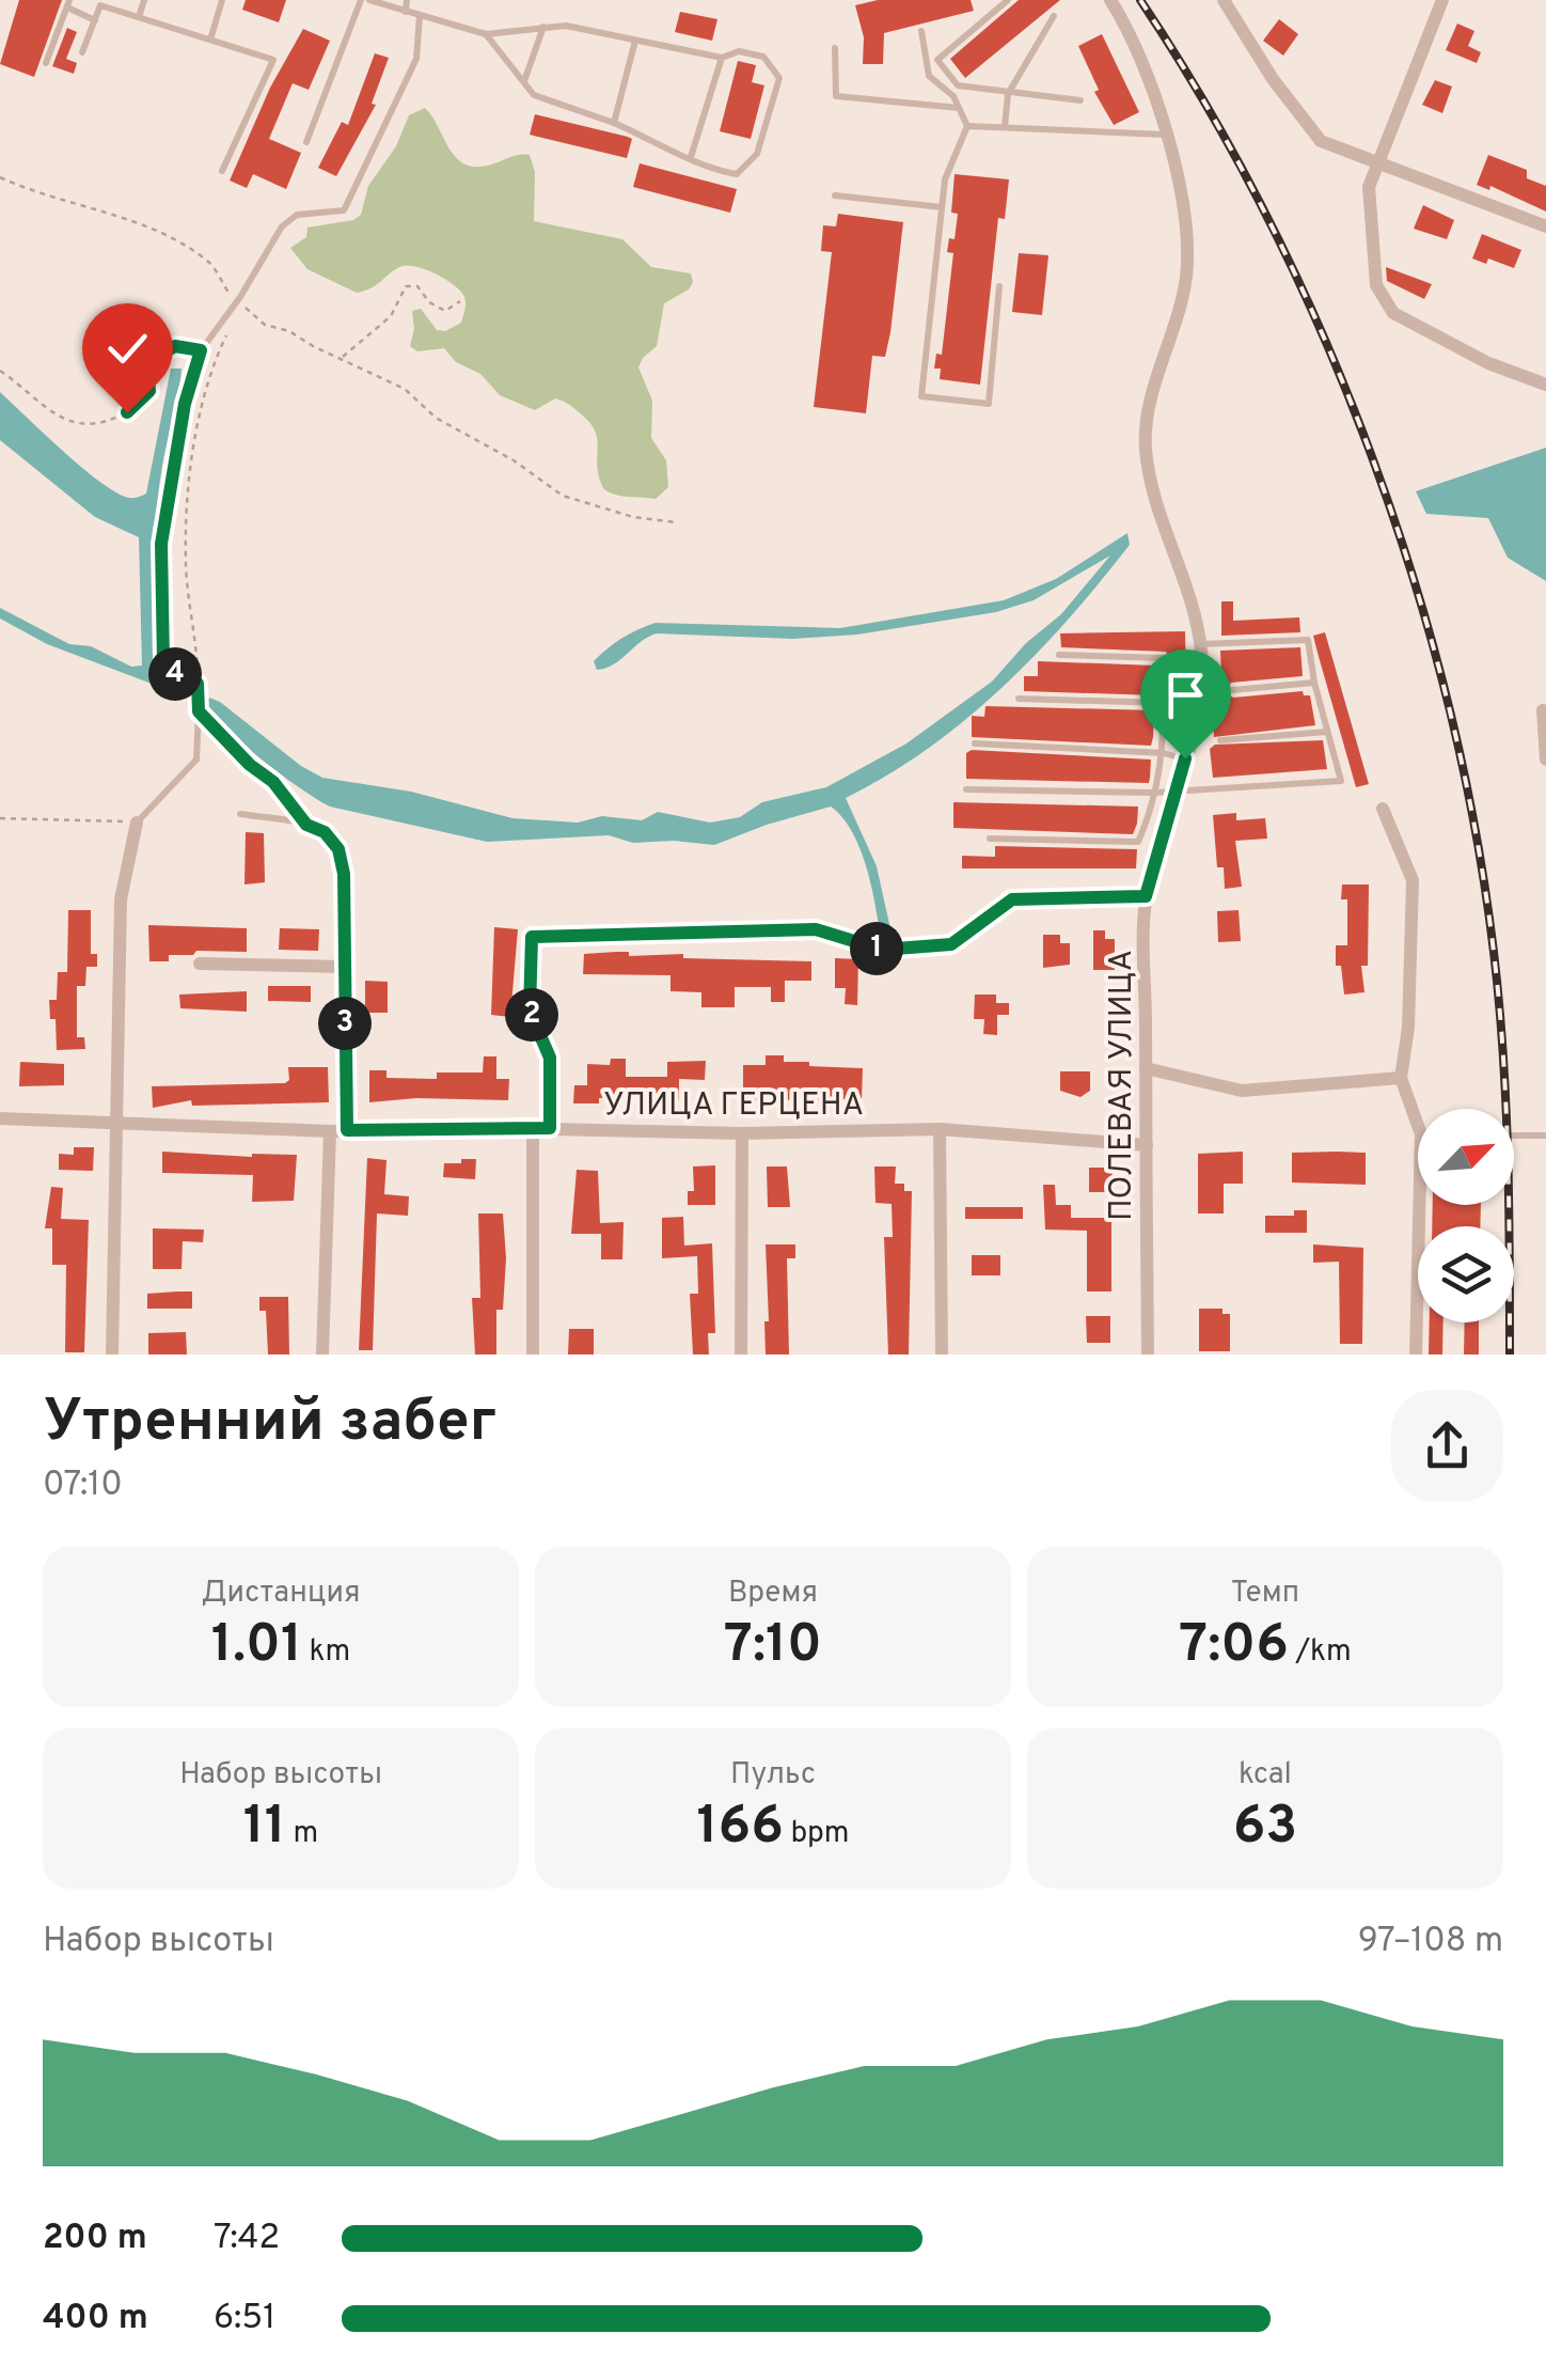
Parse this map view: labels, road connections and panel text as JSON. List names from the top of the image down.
{
  "streets": {
    "street": ["ПОЛЕВАЯ УЛИЦА", "УЛИЦА ГЕРЦЕНА"]
  },
  "crossings": [
    ["ПОЛЕВАЯ УЛИЦА", "УЛИЦА ГЕРЦЕНА"]
  ],
  "north": "top right",
  "page": {
    "pins": [
      "4",
      "1",
      "2",
      "3"
    ],
    "heading": ["Утренний забег", "07:10"],
    "stats": [
      ["Дистанция", "1.01 km"],
      ["Время", "7:10"],
      ["Темп", "7:06 /km"],
      ["Набор высоты", "11 m"],
      ["Пульс", "166 bpm"],
      ["kcal", "63"]
    ],
    "chart": ["Набор высоты", "97–108 m"],
    "list": [
      {
        "name": "200 m",
        "note": "7:42"
      },
      {
        "name": "400 m",
        "note": "6:51"
      }
    ]
  }
}
